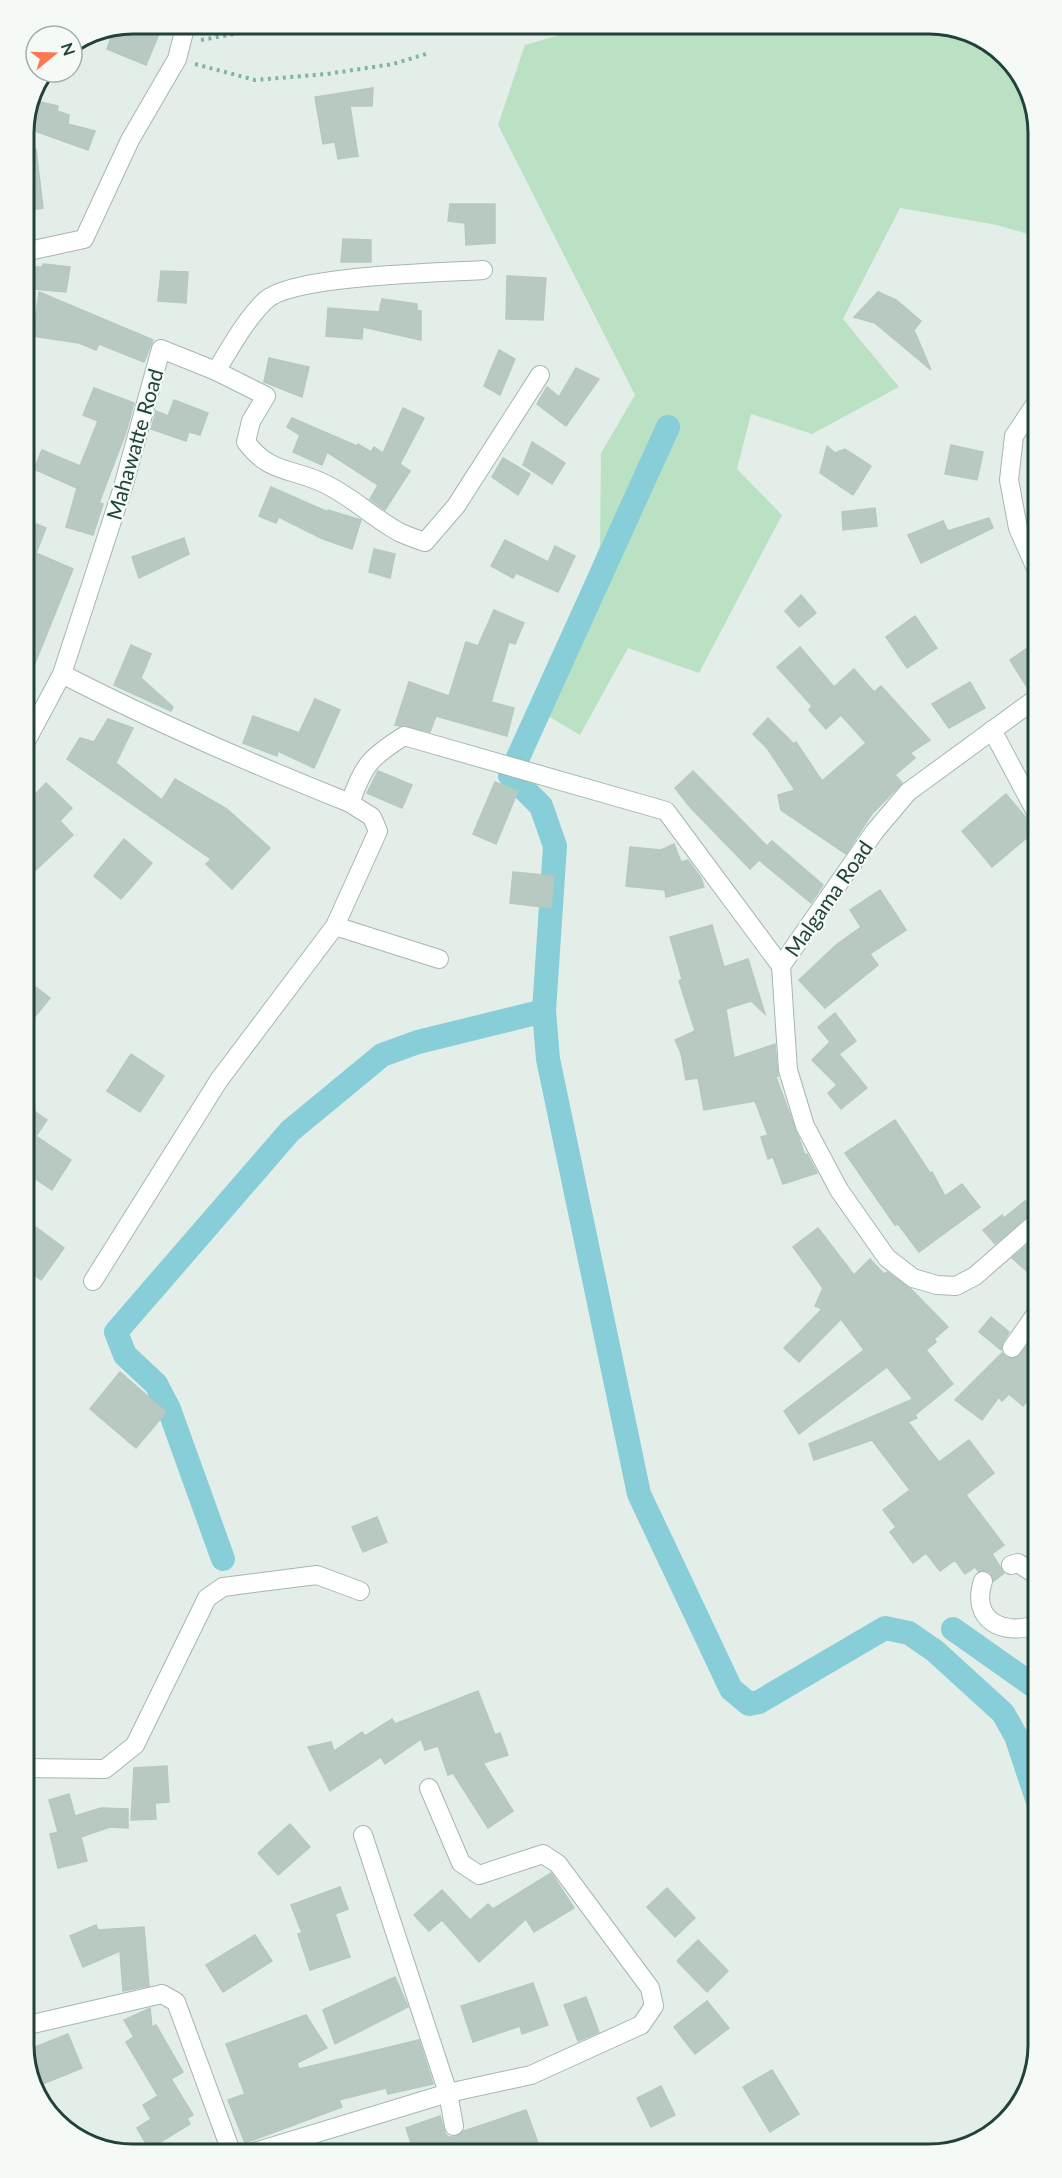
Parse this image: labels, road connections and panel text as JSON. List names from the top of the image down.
{
  "streets": {
    "street": ["Mahawatte Road", "Malgama Road"]
  },
  "north": "right"
}
